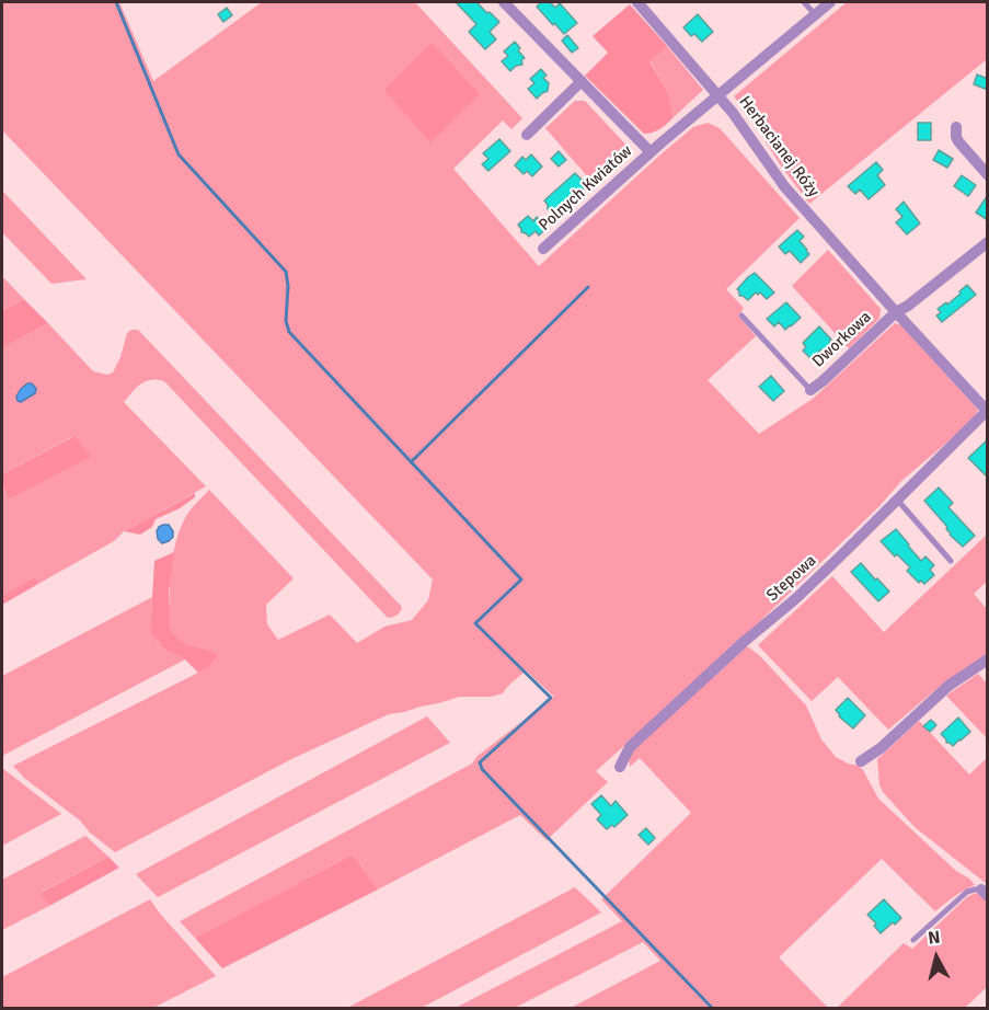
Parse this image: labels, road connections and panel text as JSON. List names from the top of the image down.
{
  "streets": {
    "street": [
      "Herbacianej Róży",
      "Polnych Kwiatów",
      "Dworkowa",
      "Stepowa"
    ]
  },
  "crossings": [
    ["Herbacianej Róży", "Polnych Kwiatów"],
    ["Herbacianej Róży", "Dworkowa"],
    ["Herbacianej Róży", "Stepowa"]
  ],
  "north": "top"
}
